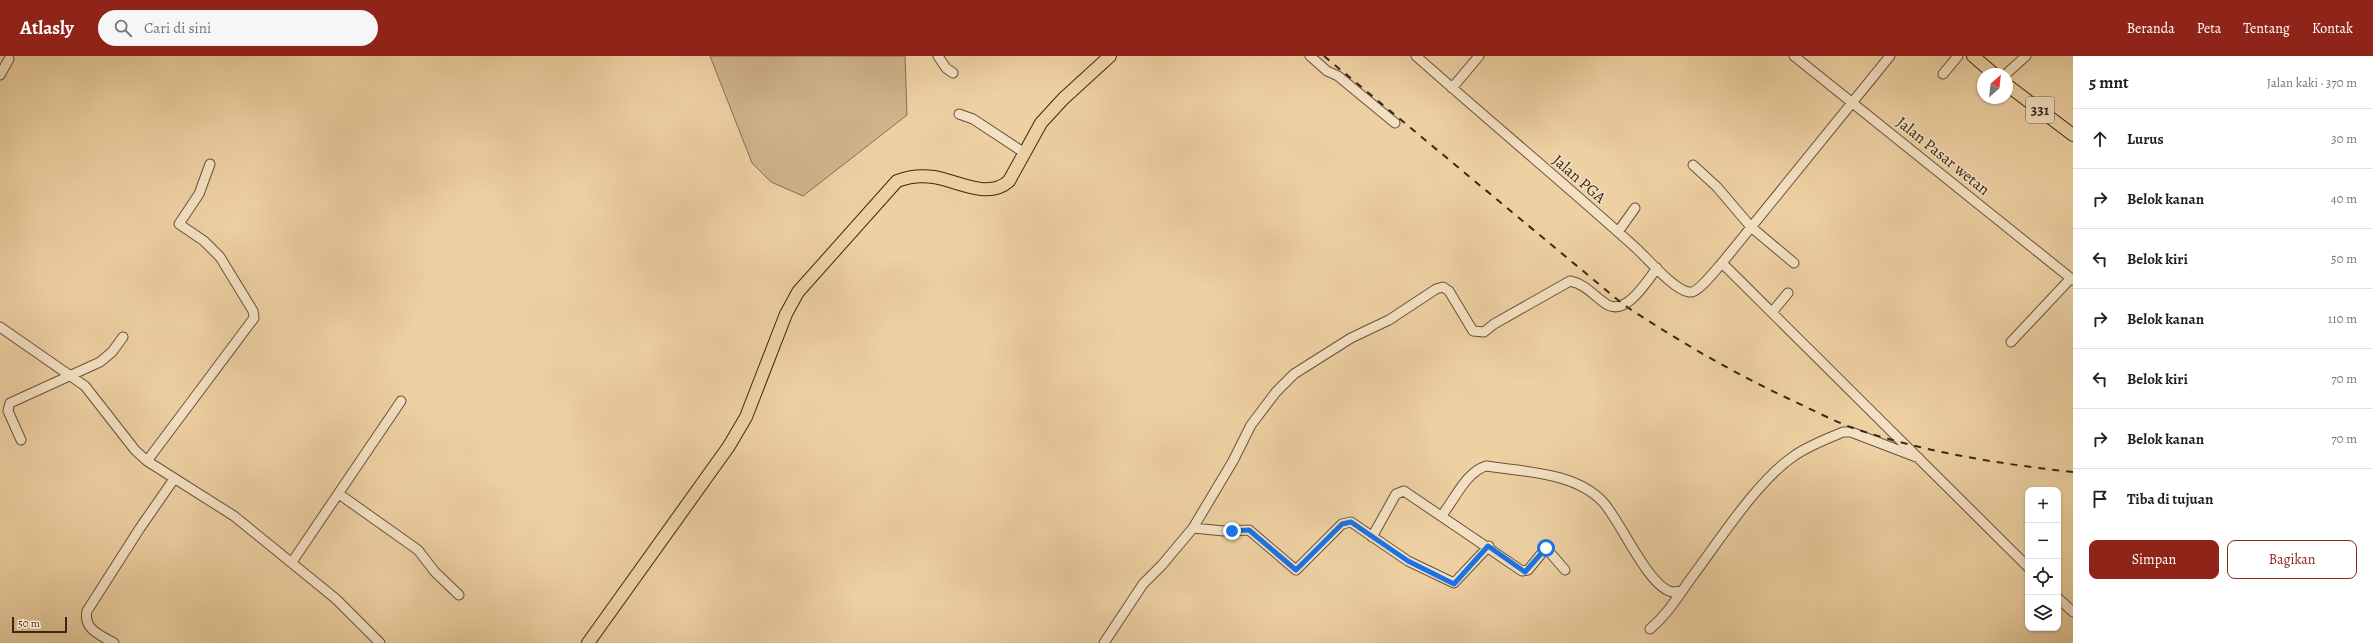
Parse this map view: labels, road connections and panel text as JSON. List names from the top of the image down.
{
  "streets": {
    "main road": ["331"],
    "street": ["Jalan Pasar wetan", "Jalan PGA"]
  },
  "scale_bar": "50 m",
  "north": "top right",
  "page": {
    "header": "Atlasly",
    "search": "Cari di sini",
    "nav": [
      "Beranda",
      "Peta",
      "Tentang",
      "Kontak"
    ],
    "heading": ["5 mnt", "Jalan kaki · 370 m"],
    "list": [
      ["Lurus", "30 m"],
      ["Belok kanan", "40 m"],
      ["Belok kiri", "50 m"],
      ["Belok kanan", "110 m"],
      ["Belok kiri", "70 m"],
      ["Belok kanan", "70 m"],
      "Tiba di tujuan"
    ],
    "map_buttons": ["+", "−"],
    "buttons": ["Simpan", "Bagikan"],
    "scale": "50 m"
  }
}
